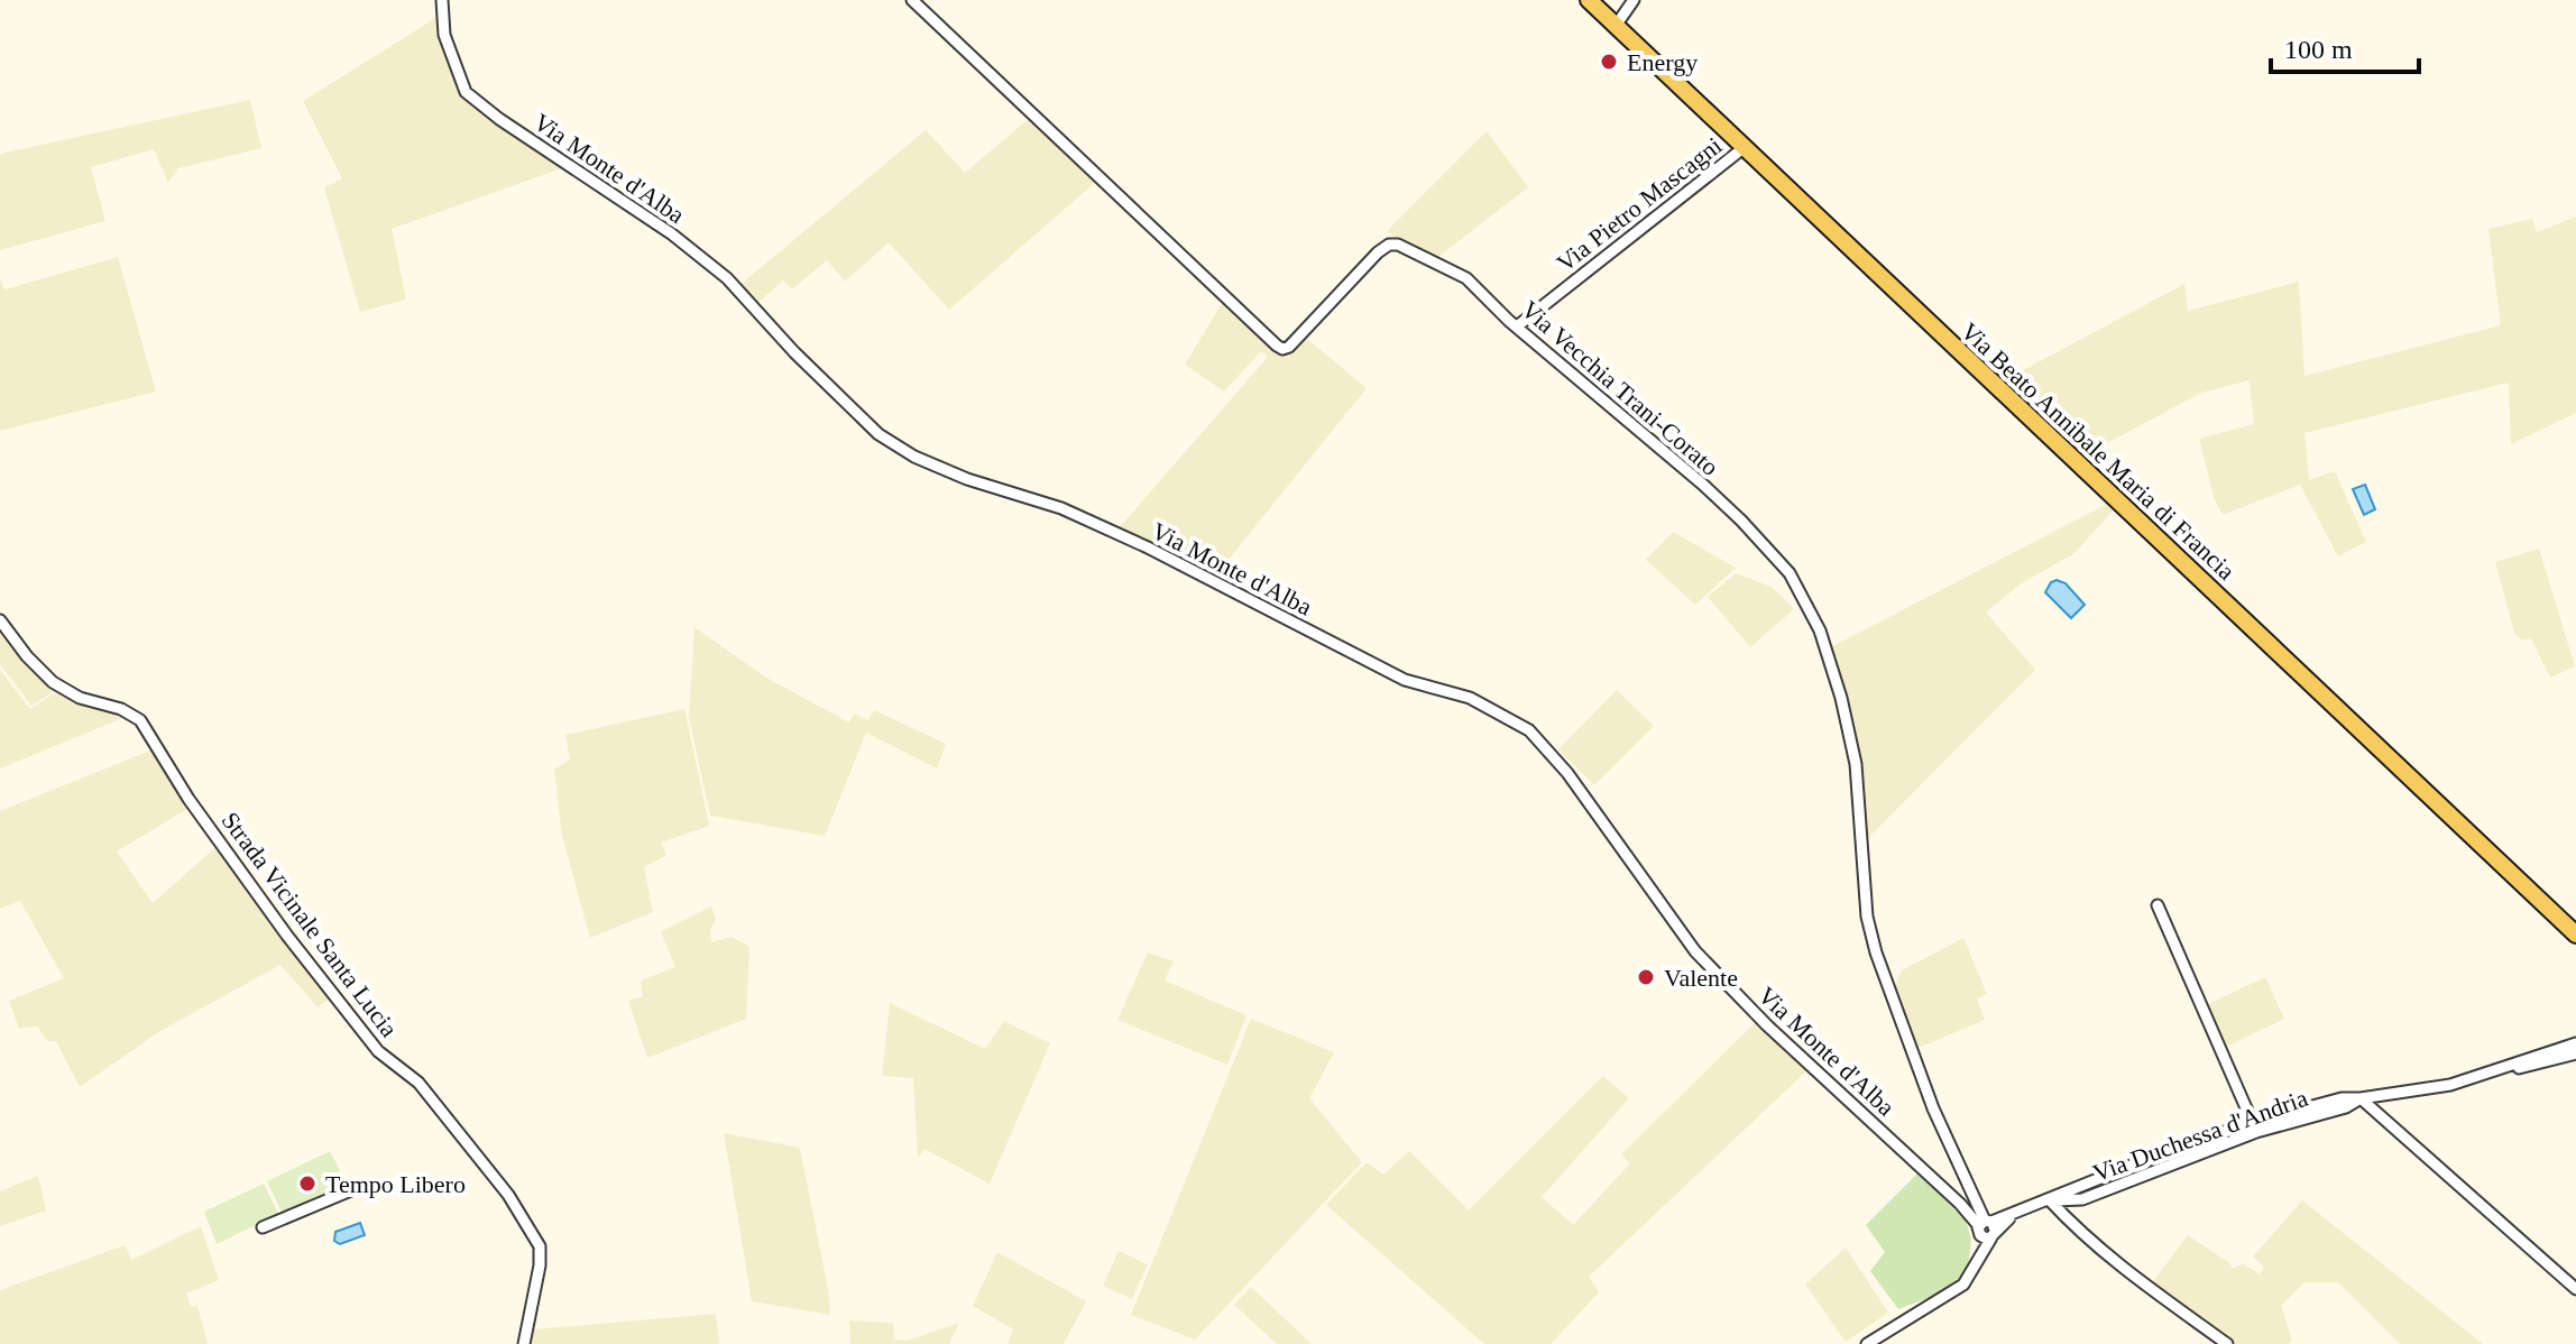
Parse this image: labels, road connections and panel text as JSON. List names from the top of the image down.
{
  "streets": {
    "main road": ["Via Beato Annibale Maria di Francia"],
    "street": [
      "Via Monte d'Alba",
      "Via Pietro Mascagni",
      "Via Vecchia Trani-Corato",
      "Strada Vicinale Santa Lucia",
      "Via Duchessa d'Andria"
    ]
  },
  "crossings": [
    ["Via Monte d'Alba", "Via Vecchia Trani-Corato"],
    ["Via Monte d'Alba", "Via Duchessa d'Andria"],
    ["Via Pietro Mascagni", "Via Vecchia Trani-Corato"],
    ["Via Pietro Mascagni", "Via Beato Annibale Maria di Francia"],
    ["Via Vecchia Trani-Corato", "Via Duchessa d'Andria"]
  ],
  "places": ["Energy", "Valente", "Tempo Libero"],
  "scale_bar": "100 m"
}
